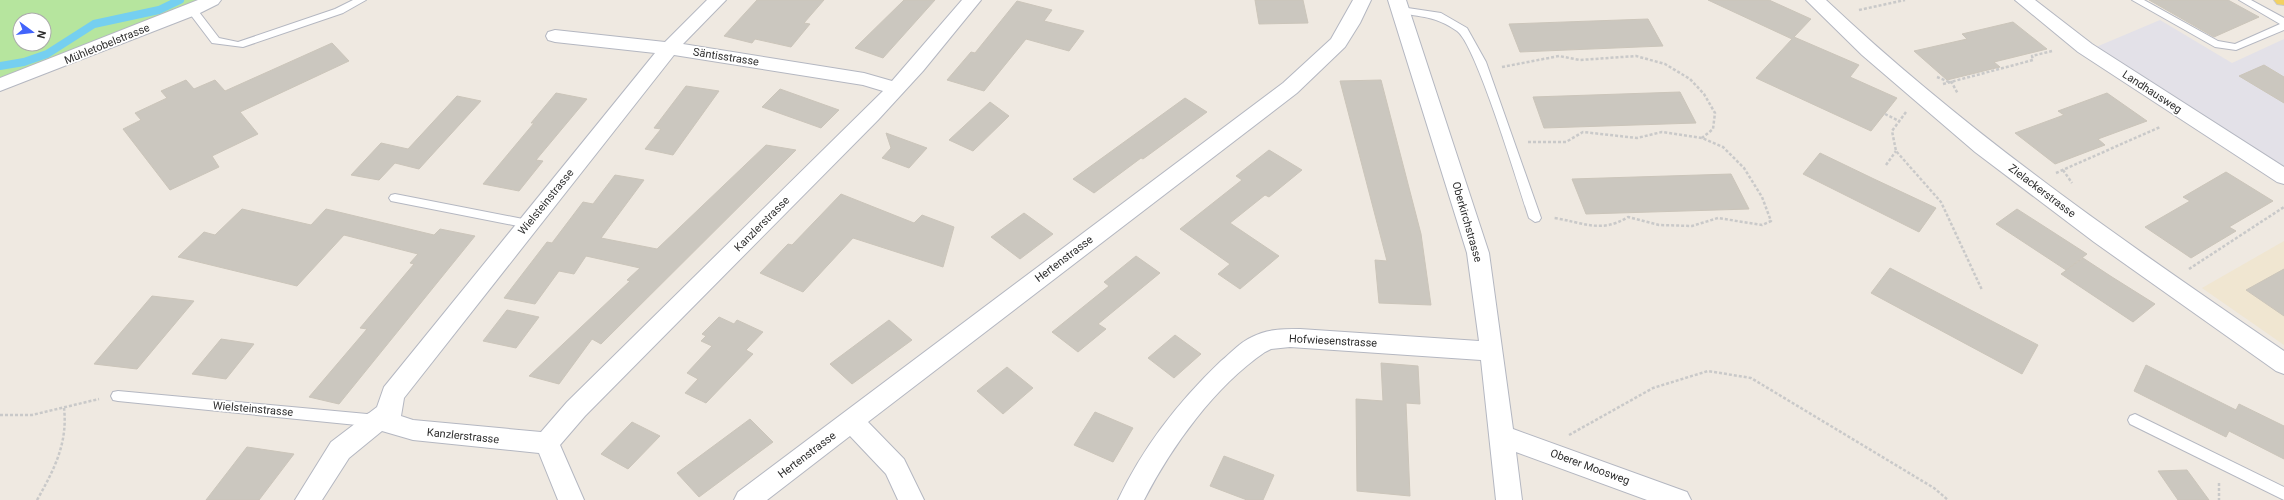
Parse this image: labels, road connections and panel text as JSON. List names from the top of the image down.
{
  "streets": {
    "street": [
      "Mühletobelstrasse",
      "Säntisstrasse",
      "Landhausweg",
      "Zielackerstrasse",
      "Wielsteinstrasse",
      "Oberkirchstrasse",
      "Kanzlerstrasse",
      "Hertenstrasse",
      "Hofwiesenstrasse",
      "Oberer Moosweg"
    ]
  },
  "crossings": [
    ["Säntisstrasse", "Wielsteinstrasse"],
    ["Säntisstrasse", "Kanzlerstrasse"],
    ["Wielsteinstrasse", "Kanzlerstrasse"],
    ["Oberkirchstrasse", "Hofwiesenstrasse"],
    ["Oberkirchstrasse", "Oberer Moosweg"]
  ],
  "north": "right"
}
